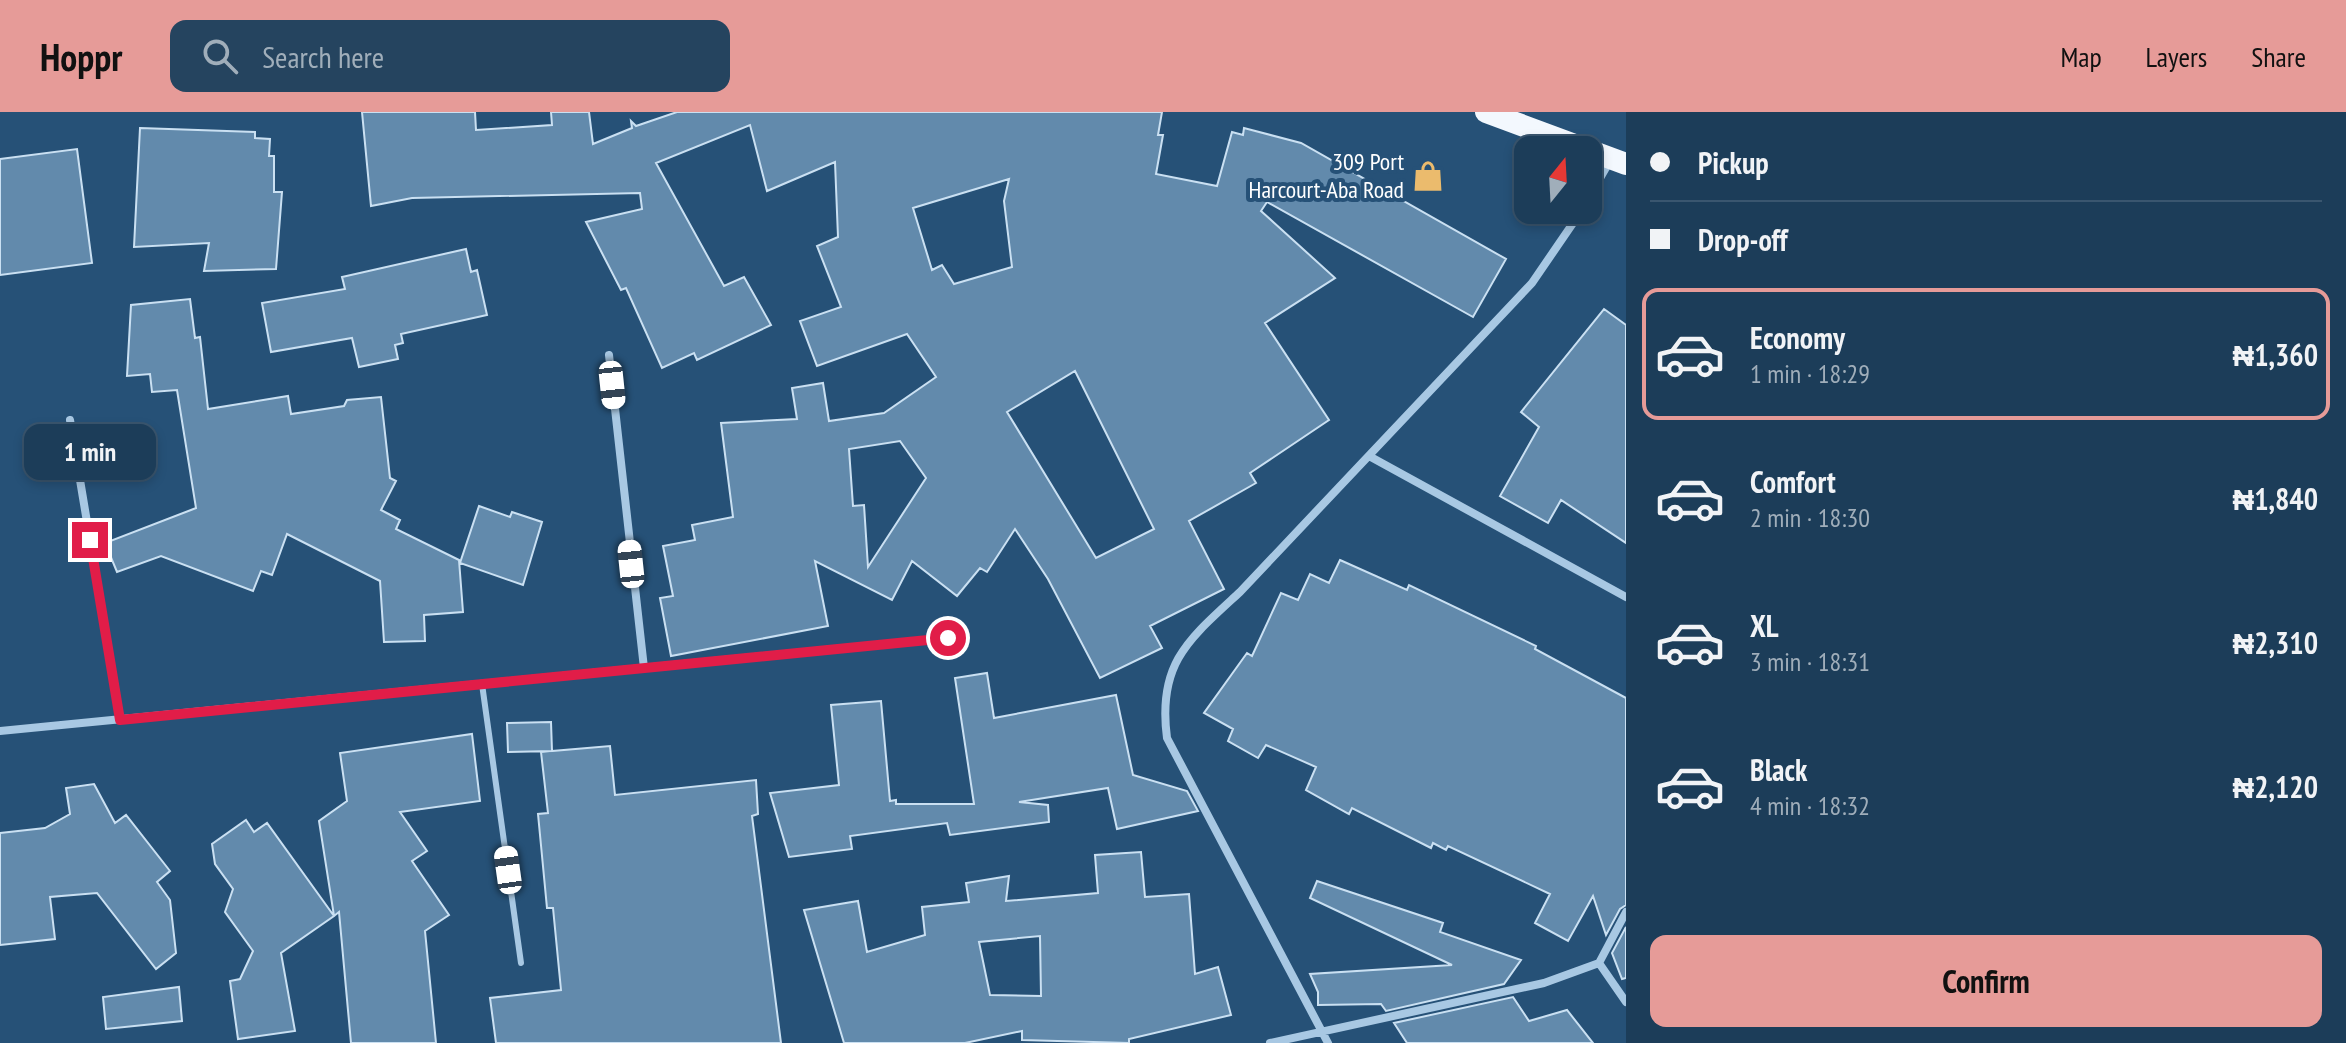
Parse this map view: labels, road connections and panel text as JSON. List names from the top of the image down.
{
  "places": {
    "shop": ["309 Port Harcourt-Aba Road"]
  },
  "north": "top",
  "page": {
    "header": "Hoppr",
    "search": "Search here",
    "nav": ["Map", "Layers", "Share"],
    "banner": ["Pickup", "Drop-off"],
    "list": [
      {
        "name": "Economy",
        "note": "1 min · 18:29",
        "value": "₦1,360"
      },
      {
        "name": "Comfort",
        "note": "2 min · 18:30",
        "value": "₦1,840"
      },
      {
        "name": "XL",
        "note": "3 min · 18:31",
        "value": "₦2,310"
      },
      {
        "name": "Black",
        "note": "4 min · 18:32",
        "value": "₦2,120"
      }
    ],
    "bubble": "1 min",
    "buttons": "Confirm"
  }
}
